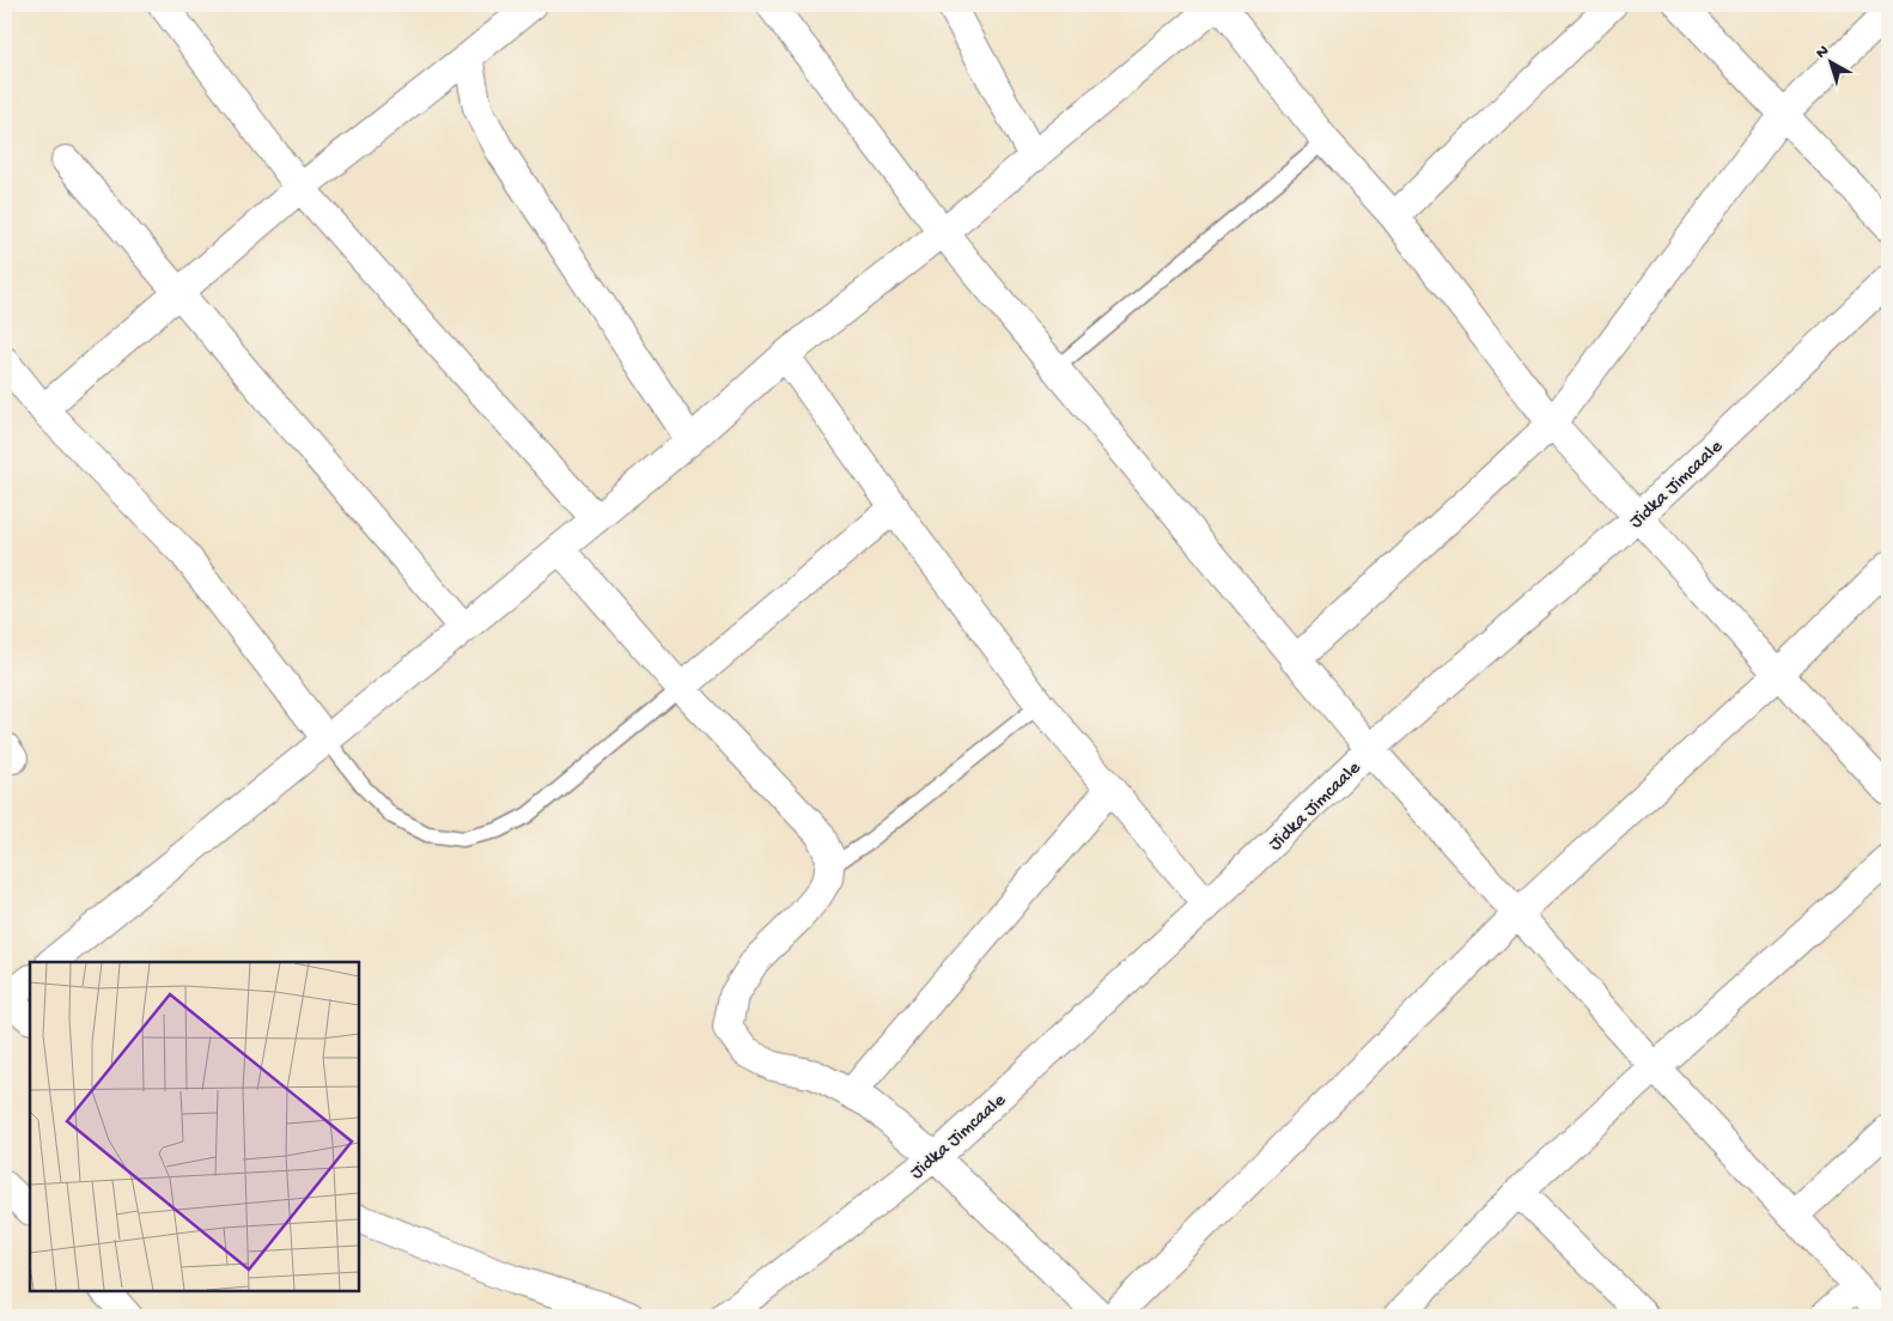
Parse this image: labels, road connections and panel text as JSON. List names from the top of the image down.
{
  "streets": {
    "street": ["Jidka Jimcaale"]
  },
  "north": "top left"
}
